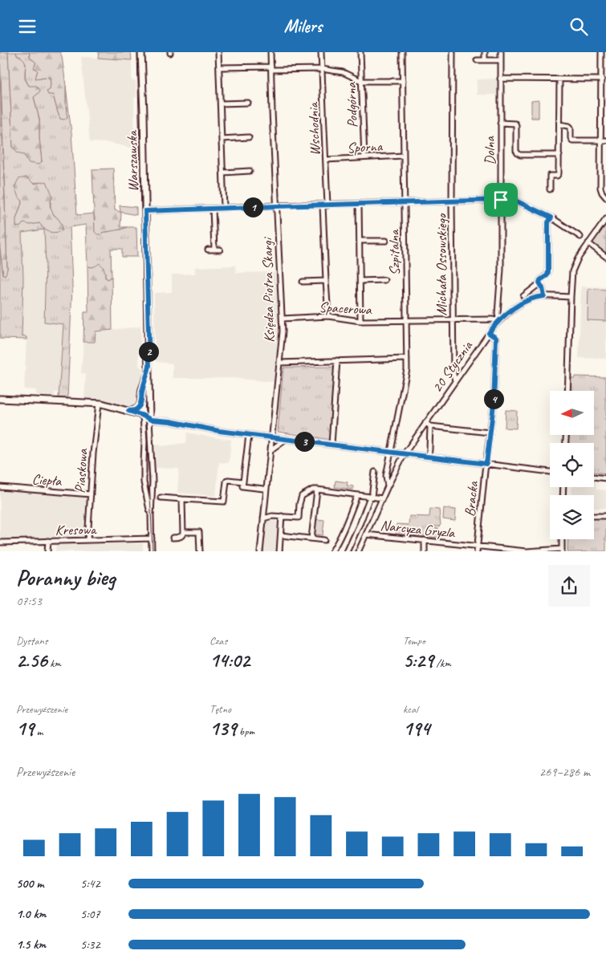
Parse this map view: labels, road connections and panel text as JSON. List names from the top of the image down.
{
  "streets": {
    "main road": ["Warszawska"],
    "street": [
      "Podgórna",
      "Wschodnia",
      "Sporna",
      "Dolna",
      "Szpitalna",
      "Michała Ossowskiego",
      "Księdza Piotra Skargi",
      "Spacerowa",
      "20 Stycznia",
      "Piaskowa",
      "Ciepła",
      "Bracka",
      "Narcyza Gryzla",
      "Kresowa"
    ]
  },
  "crossings": [
    ["Podgórna", "Sporna"],
    ["Wschodnia", "Sporna"],
    ["Wschodnia", "Spacerowa"],
    ["Sporna", "Szpitalna"],
    ["Dolna", "Spacerowa"],
    ["Dolna", "20 Stycznia"],
    ["Warszawska", "Kresowa"],
    ["Szpitalna", "Spacerowa"],
    ["Szpitalna", "20 Stycznia"],
    ["Michała Ossowskiego", "Spacerowa"],
    ["Michała Ossowskiego", "20 Stycznia"],
    ["Księdza Piotra Skargi", "Spacerowa"],
    ["Spacerowa", "20 Stycznia"],
    ["20 Stycznia", "Bracka"],
    ["20 Stycznia", "Narcyza Gryzla"],
    ["Piaskowa", "Ciepła"],
    ["Piaskowa", "Kresowa"],
    ["Bracka", "Narcyza Gryzla"]
  ],
  "north": "left",
  "page": {
    "header": "Milers",
    "pins": [
      "1",
      "2",
      "4",
      "3"
    ],
    "heading": ["Poranny bieg", "07:53"],
    "stats": [
      ["Dystans", "2.56 km"],
      ["Czas", "14:02"],
      ["Tempo", "5:29 /km"],
      ["Przewyższenie", "19 m"],
      ["Tętno", "139 bpm"],
      ["kcal", "194"]
    ],
    "chart": ["Przewyższenie", "269–286 m"],
    "list": [
      {
        "name": "500 m",
        "note": "5:42"
      },
      {
        "name": "1.0 km",
        "note": "5:07"
      },
      {
        "name": "1.5 km",
        "note": "5:32"
      }
    ]
  }
}
